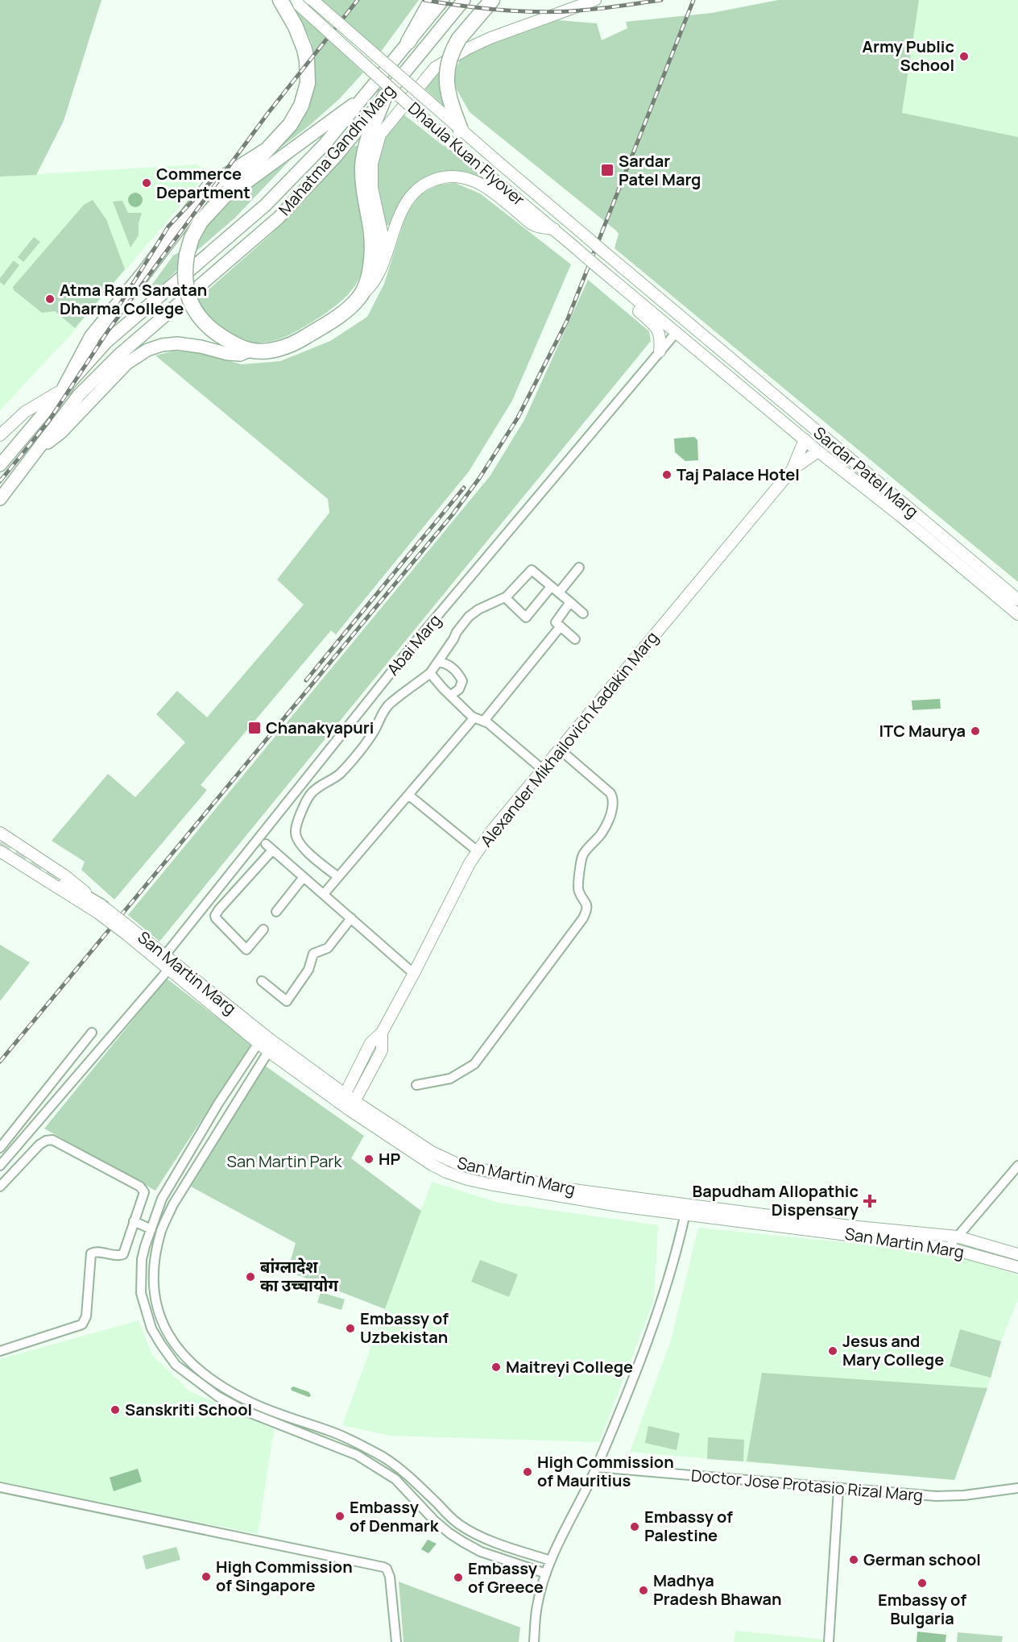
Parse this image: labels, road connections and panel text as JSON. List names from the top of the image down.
{
  "streets": {
    "main road": [
      "Mahatma Gandhi Marg",
      "Dhaula Kuan Flyover",
      "Sardar Patel Marg",
      "Alexander Mikhailovich Kadakin Marg",
      "San Martin Marg"
    ],
    "street": ["Abai Marg", "Doctor Jose Protasio Rizal Marg"]
  },
  "crossings": [
    ["Dhaula Kuan Flyover", "Sardar Patel Marg"],
    ["Sardar Patel Marg", "Abai Marg"],
    ["Abai Marg", "San Martin Marg"],
    ["Alexander Mikhailovich Kadakin Marg", "San Martin Marg"]
  ],
  "parks": ["San Martin Park"],
  "places": {
    "other": [
      "Army Public School",
      "Commerce Department",
      "Atma Ram Sanatan Dharma College",
      "Taj Palace Hotel",
      "ITC Maurya",
      "HP",
      "बांग्लादेश का उच्चायोग",
      "Embassy of Uzbekistan",
      "Jesus and Mary College",
      "Maitreyi College",
      "Sanskriti School",
      "High Commission of Mauritius",
      "Embassy of Denmark",
      "Embassy of Palestine",
      "German school",
      "High Commission of Singapore",
      "Embassy of Greece",
      "Embassy of Bulgaria",
      "Madhya Pradesh Bhawan"
    ],
    "transit": ["Sardar Patel Marg", "Chanakyapuri"],
    "health": ["Bapudham Allopathic Dispensary"]
  }
}
